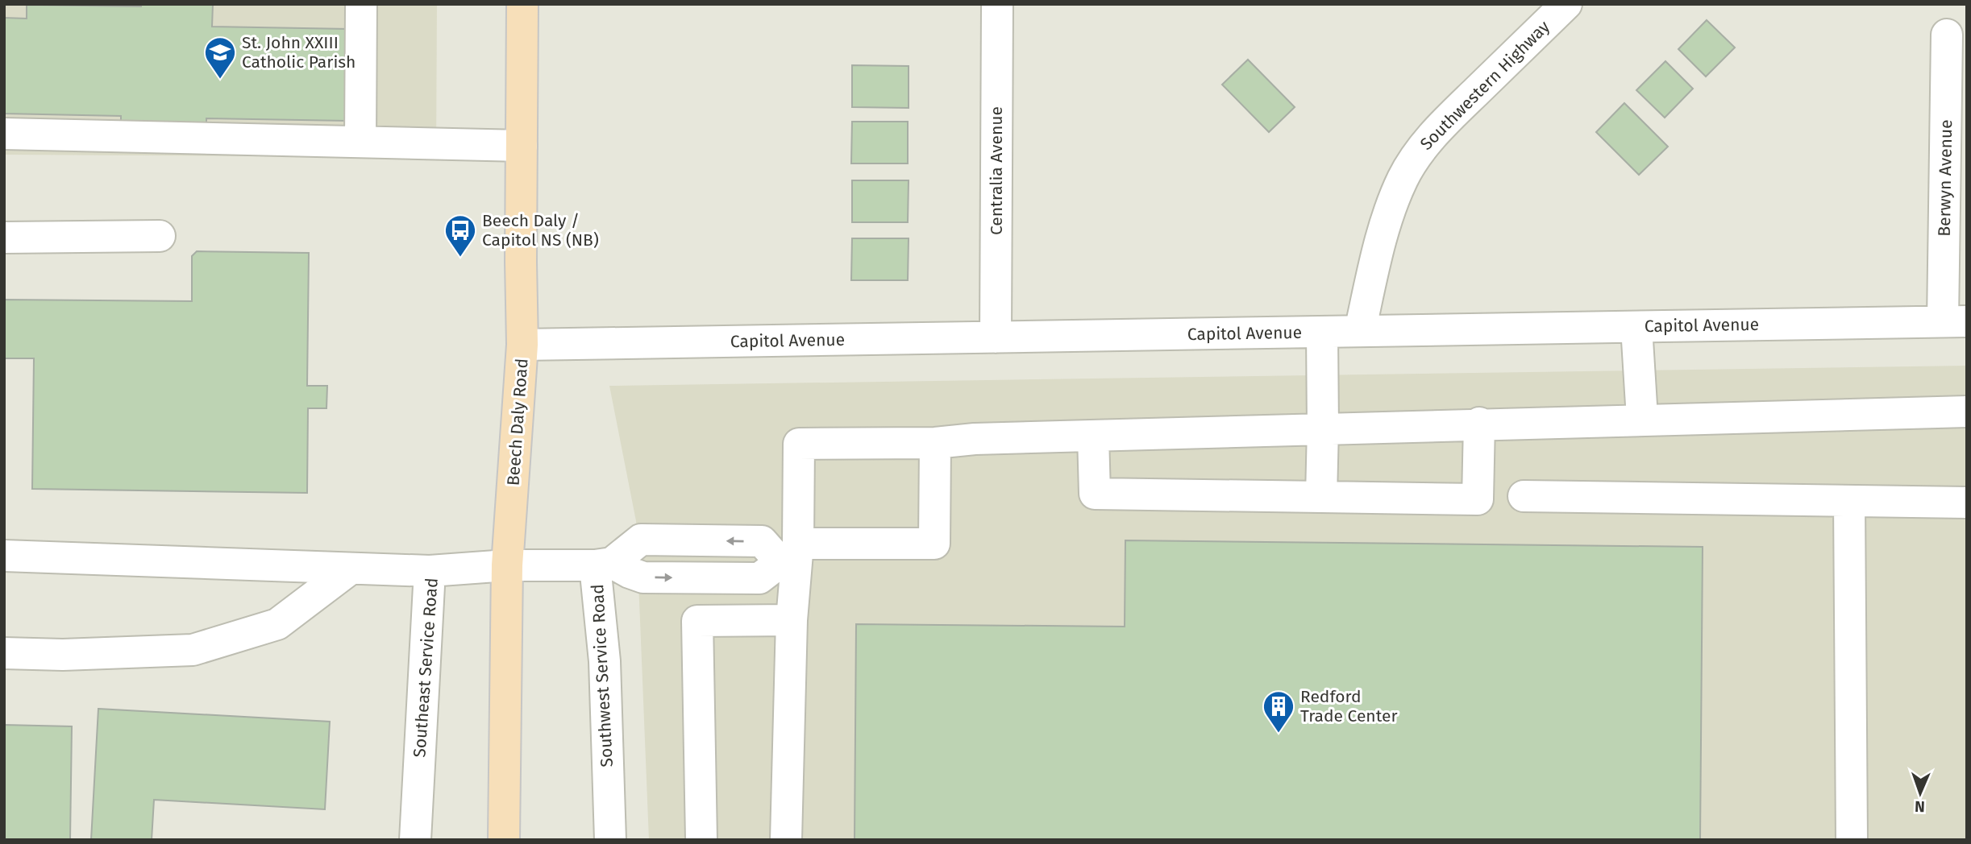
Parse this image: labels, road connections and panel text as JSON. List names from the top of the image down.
{
  "streets": {
    "main road": ["Beech Daly Road"],
    "street": [
      "Southwestern Highway",
      "Centralia Avenue",
      "Berwyn Avenue",
      "Capitol Avenue",
      "Southeast Service Road",
      "Southwest Service Road"
    ]
  },
  "crossings": [
    ["Southwestern Highway", "Capitol Avenue"],
    ["Centralia Avenue", "Capitol Avenue"],
    ["Berwyn Avenue", "Capitol Avenue"],
    ["Capitol Avenue", "Beech Daly Road"],
    ["Beech Daly Road", "Southeast Service Road"],
    ["Beech Daly Road", "Southwest Service Road"],
    ["Southeast Service Road", "Southwest Service Road"]
  ],
  "places": {
    "school or university": ["St. John XXIII Catholic Parish"],
    "bus stop": ["Beech Daly / Capitol NS (NB)"],
    "building": ["Redford Trade Center"]
  },
  "north": "bottom"
}
